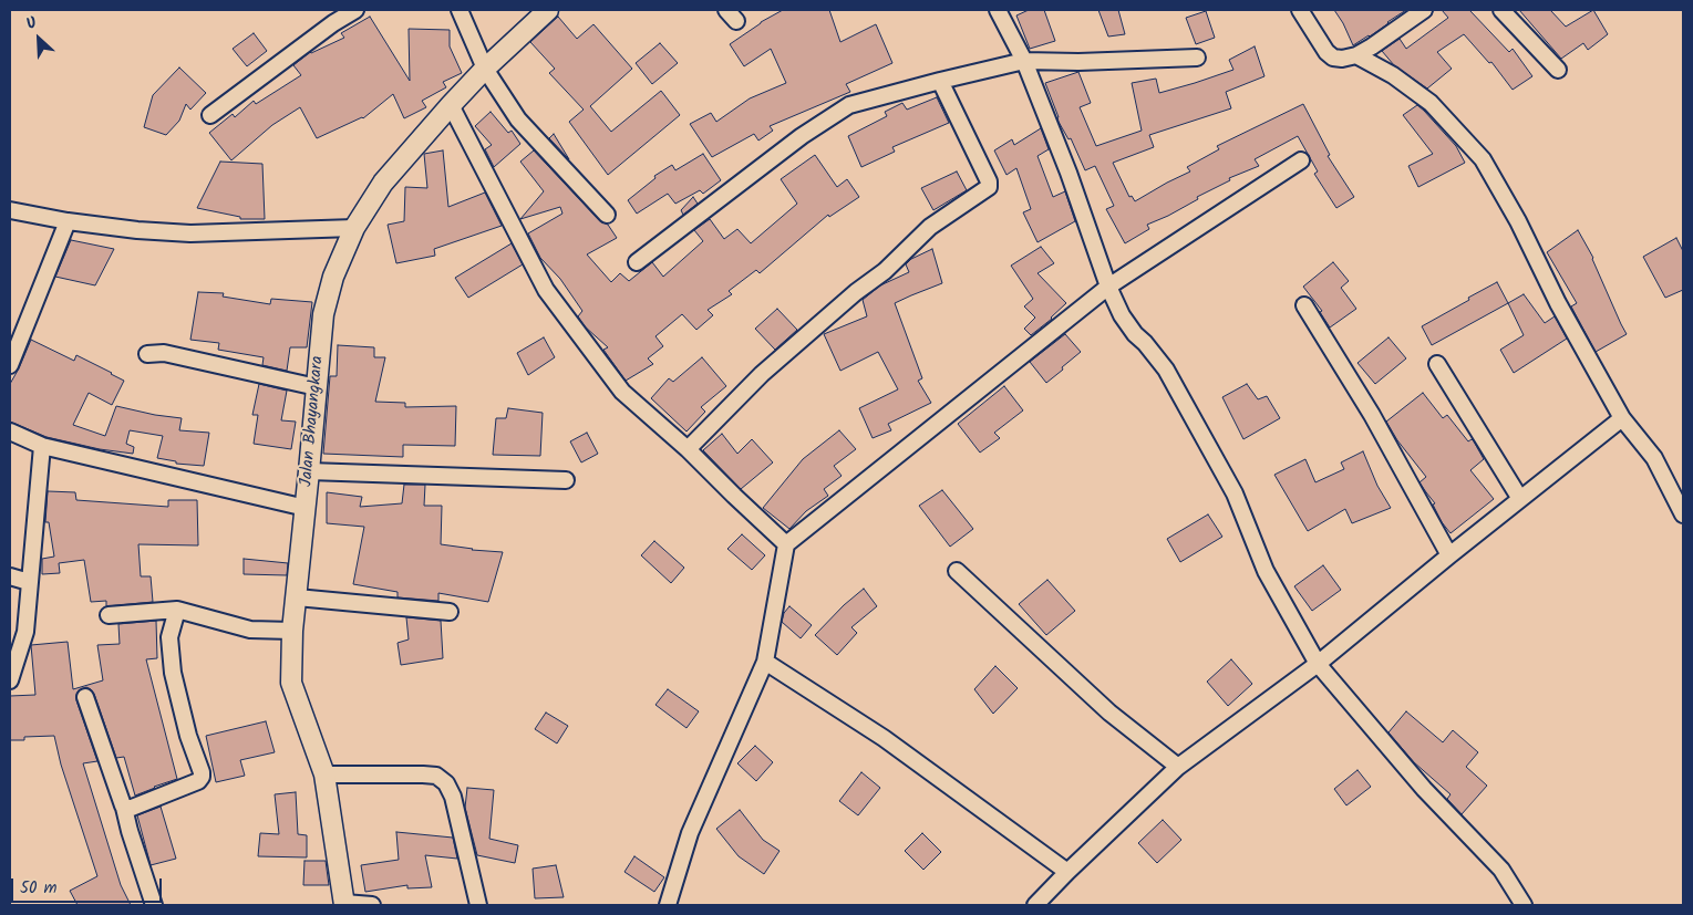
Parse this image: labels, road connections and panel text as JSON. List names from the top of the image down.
{
  "streets": {
    "street": ["Jalan Bhayangkara"]
  },
  "scale_bar": "50 m",
  "north": "top left"
}
